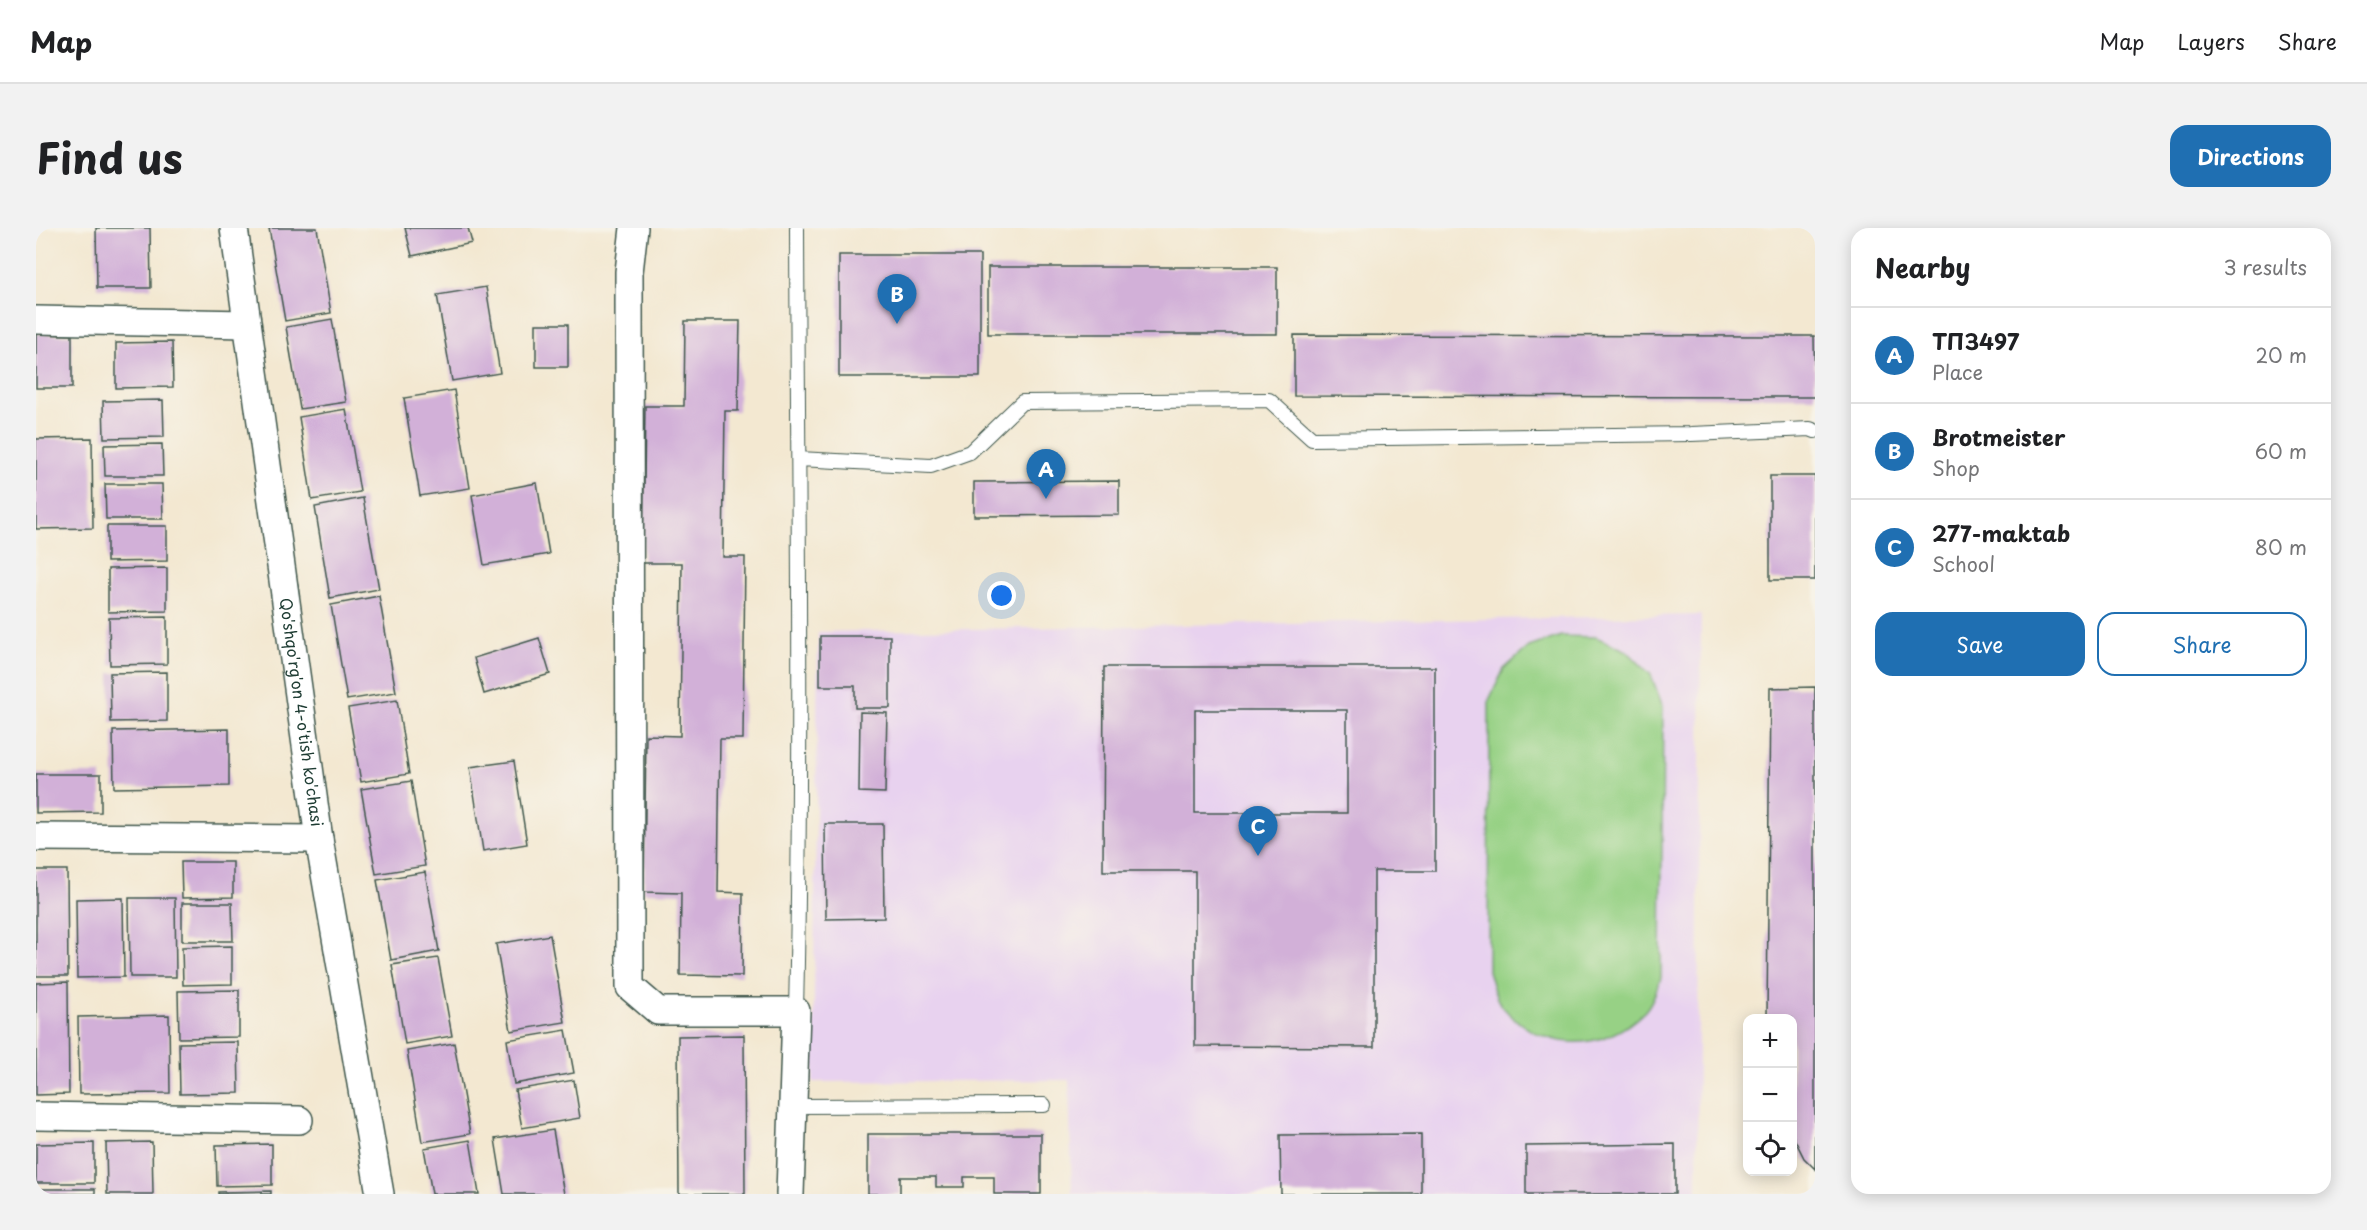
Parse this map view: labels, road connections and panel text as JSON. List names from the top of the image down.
{
  "streets": {
    "street": ["Qo'shqo'rg'on 4-o'tish ko'chasi"]
  },
  "page": {
    "header": "Map",
    "nav": ["Map", "Layers", "Share"],
    "title": "Find us",
    "buttons": [
      "Directions",
      ["Save", "Share"]
    ],
    "heading": ["Nearby", "3 results"],
    "pins": ["B", "A", "C"],
    "list": [
      {
        "mark": "A",
        "name": "ТП3497",
        "note": "Place",
        "value": "20 m"
      },
      {
        "mark": "B",
        "name": "Brotmeister",
        "note": "Shop",
        "value": "60 m"
      },
      {
        "mark": "C",
        "name": "277-maktab",
        "note": "School",
        "value": "80 m"
      }
    ],
    "map_buttons": ["+", "−"]
  }
}
